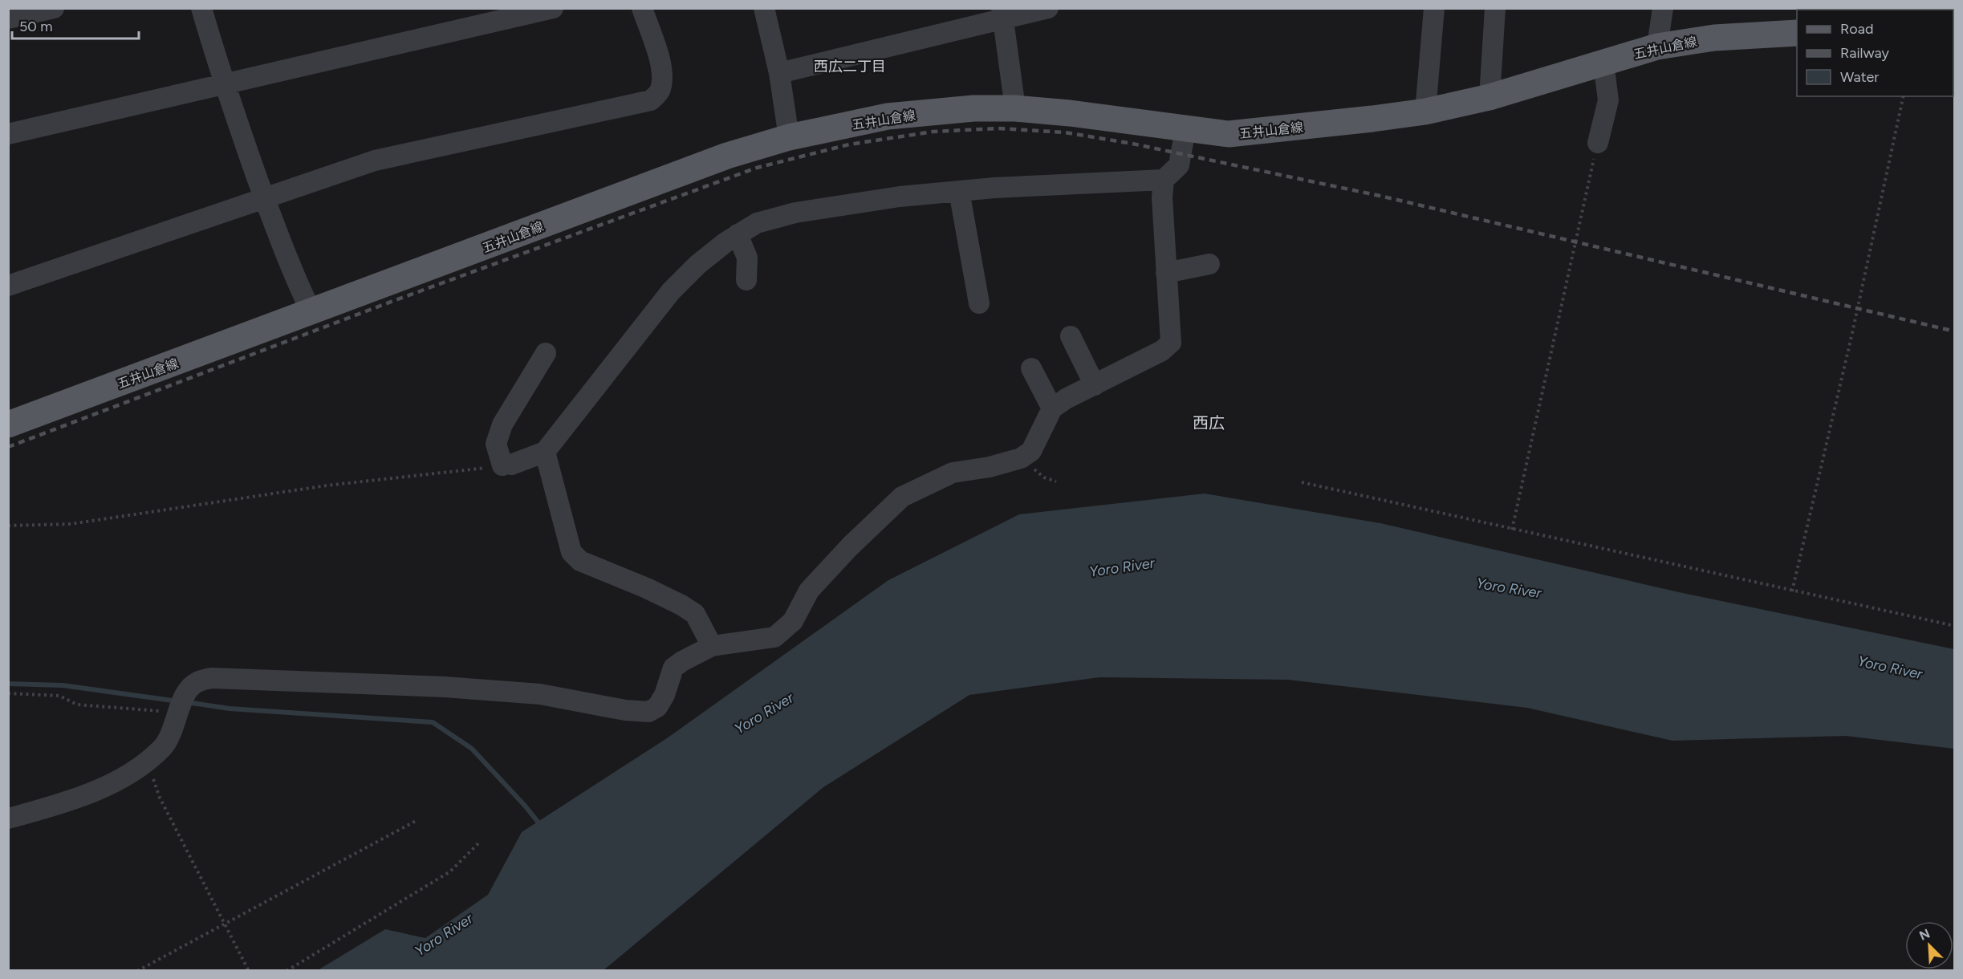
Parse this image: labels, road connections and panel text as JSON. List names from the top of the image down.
{
  "streets": {
    "main road": ["五井山倉線"]
  },
  "districts": ["西広二丁目", "西広"],
  "water": ["Yoro River"],
  "legend": ["Road", "Railway", "Water"],
  "scale_bar": "50 m",
  "north": "top left"
}
